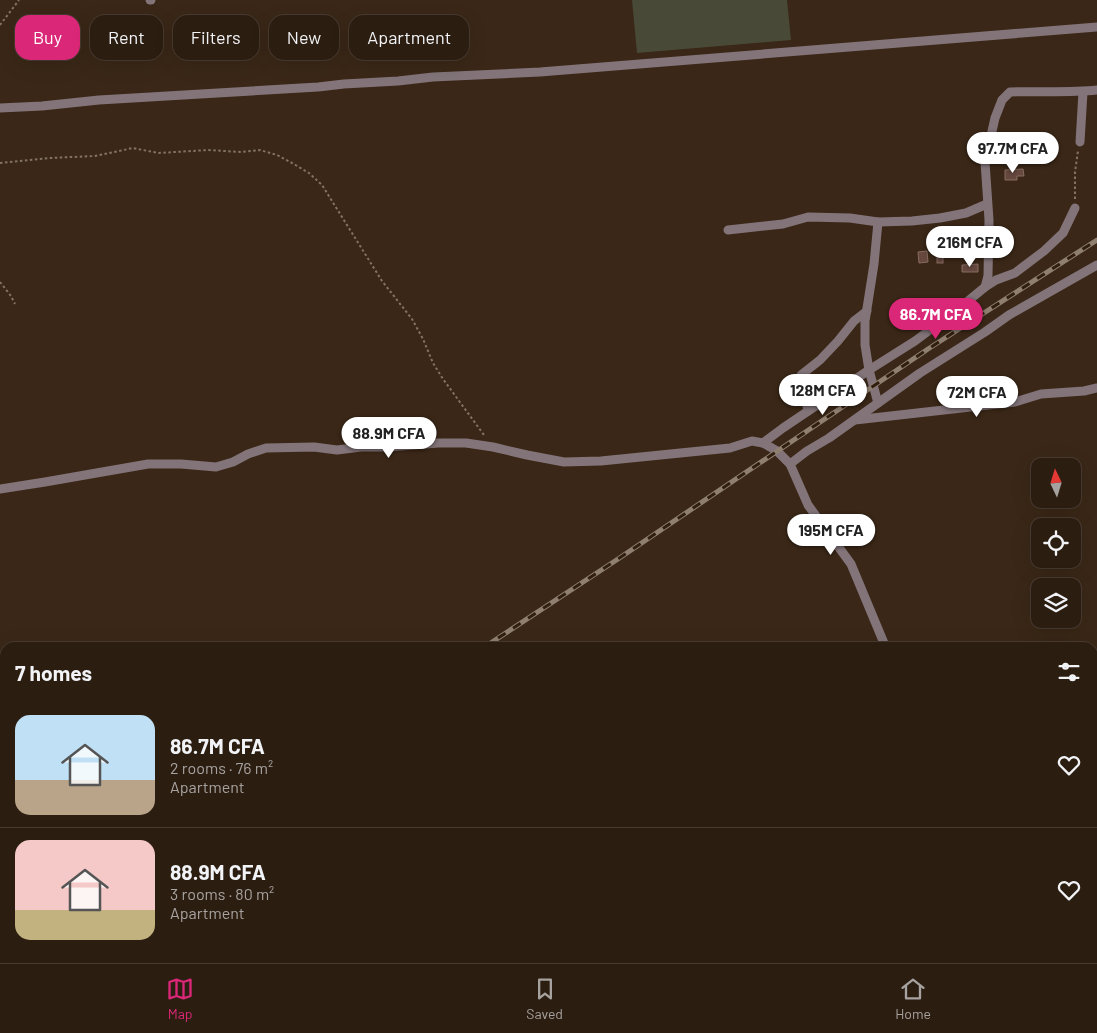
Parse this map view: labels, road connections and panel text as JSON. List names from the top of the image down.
{
  "north": "top",
  "page": {
    "chip": [
      "Buy",
      "Rent",
      "Filters",
      "New",
      "Apartment"
    ],
    "price": [
      "97.7M CFA",
      "216M CFA",
      "86.7M CFA",
      "128M CFA",
      "72M CFA",
      "88.9M CFA",
      "195M CFA"
    ],
    "heading": "7 homes",
    "list": [
      {
        "name": "86.7M CFA",
        "note": "2 rooms · 76 m² · Apartment"
      },
      {
        "name": "88.9M CFA",
        "note": "3 rooms · 80 m² · Apartment"
      }
    ],
    "tabs": ["Map", "Saved", "Home"]
  }
}
